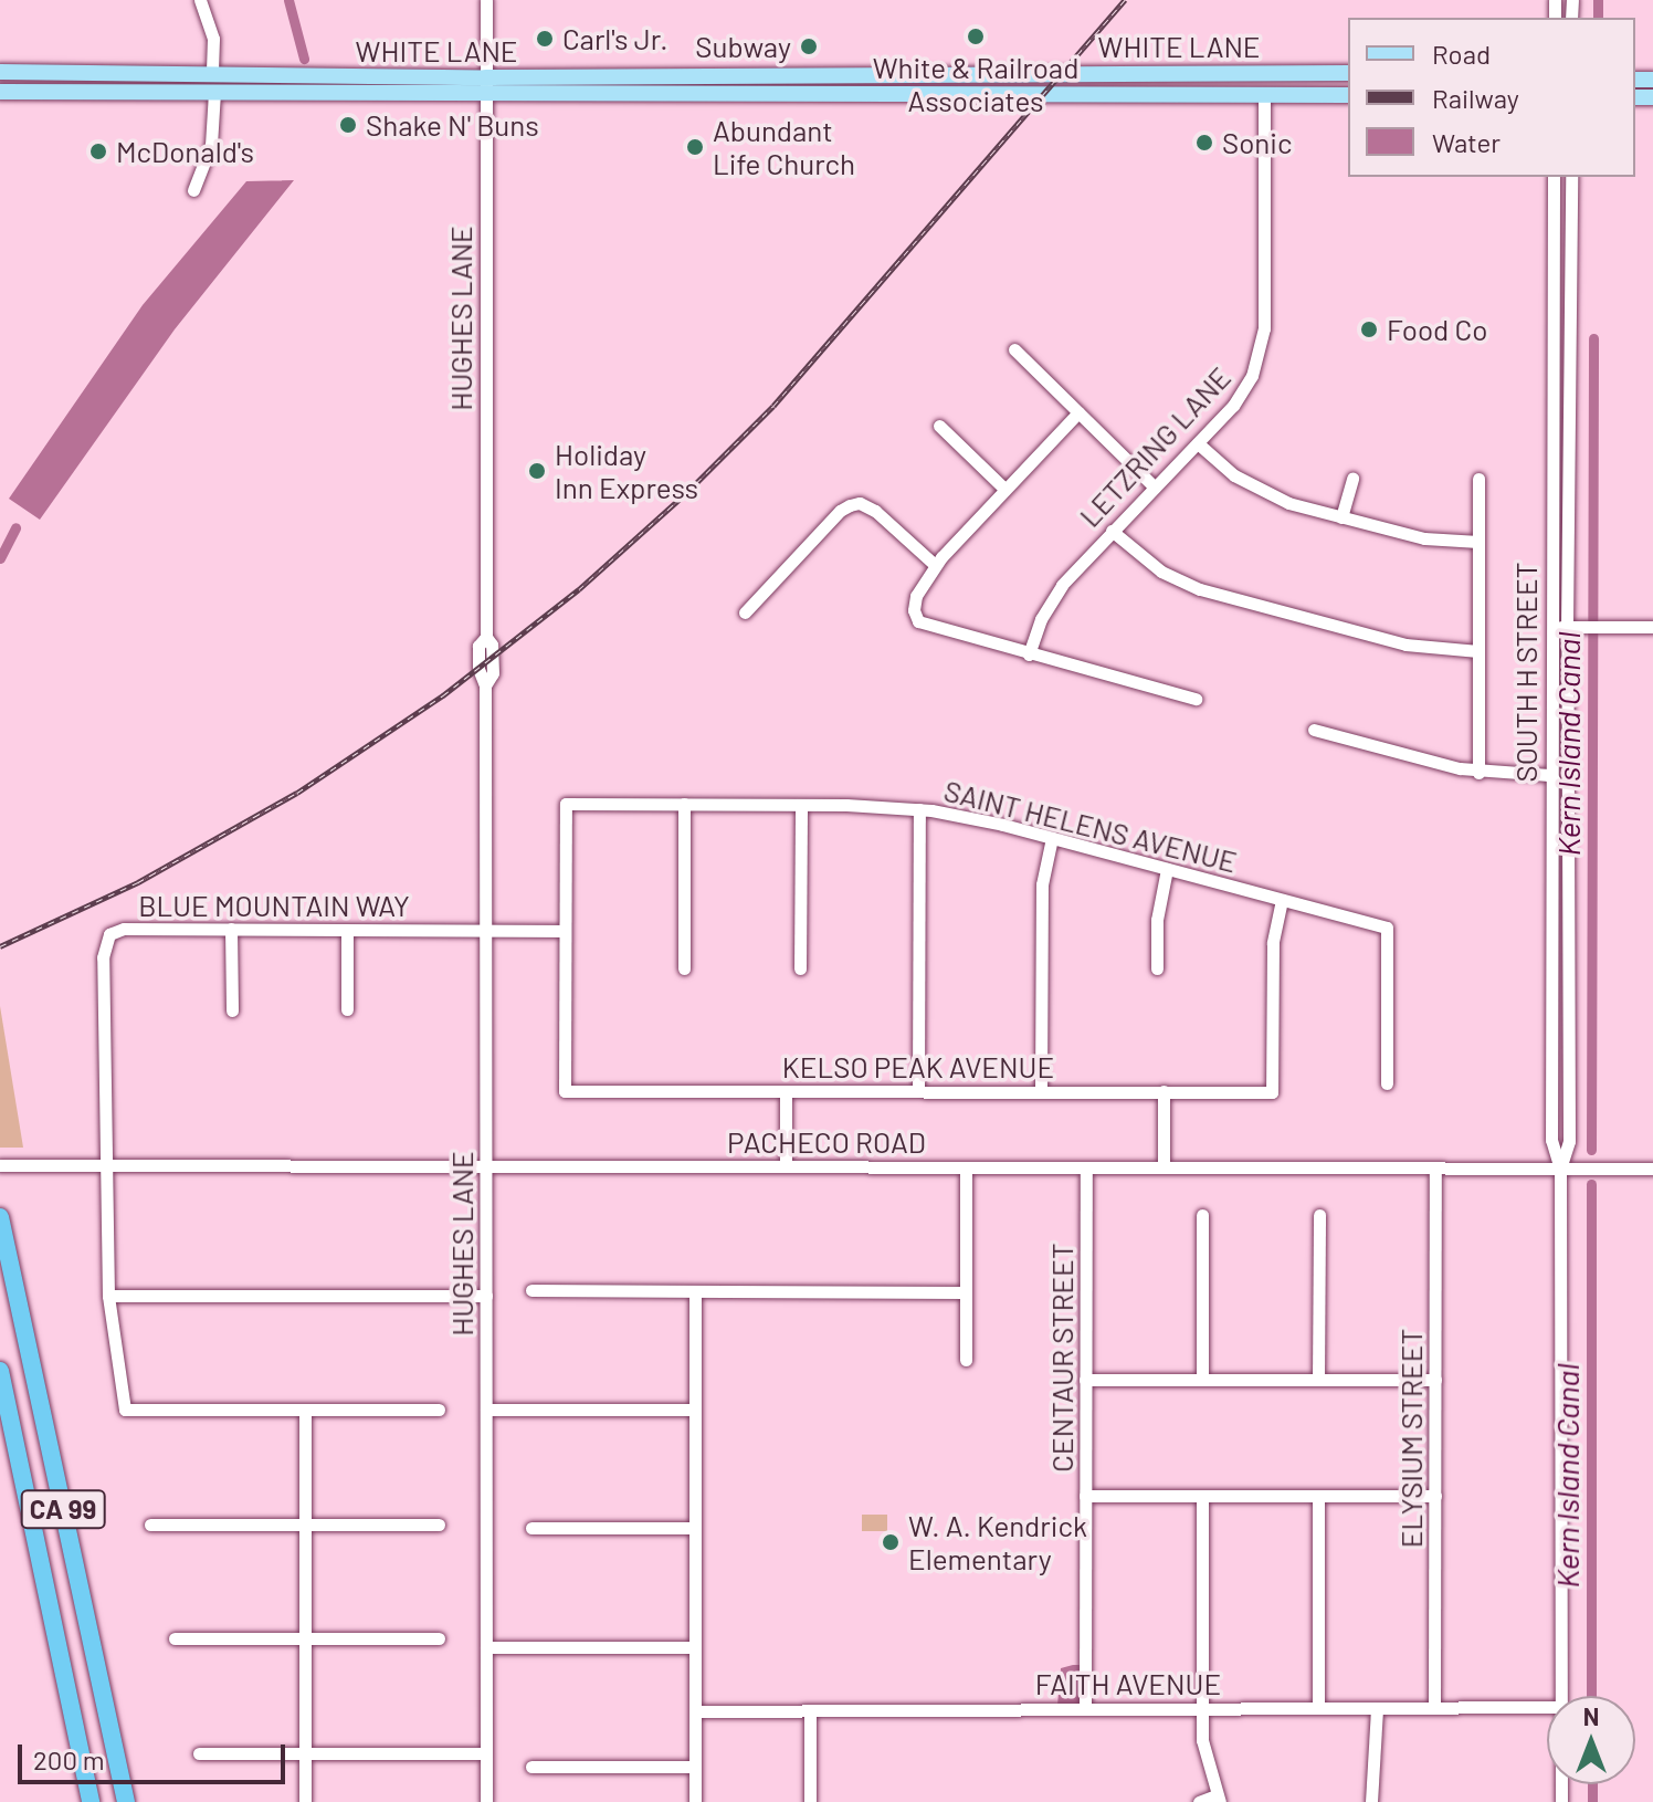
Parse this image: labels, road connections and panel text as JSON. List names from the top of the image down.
{
  "streets": {
    "highway": ["CA 99"],
    "main road": ["WHITE LANE"],
    "street": [
      "HUGHES LANE",
      "LETZRING LANE",
      "SOUTH H STREET",
      "SAINT HELENS AVENUE",
      "BLUE MOUNTAIN WAY",
      "KELSO PEAK AVENUE",
      "PACHECO ROAD",
      "CENTAUR STREET",
      "ELYSIUM STREET",
      "FAITH AVENUE"
    ]
  },
  "crossings": [
    ["WHITE LANE", "HUGHES LANE"],
    ["WHITE LANE", "LETZRING LANE"],
    ["HUGHES LANE", "BLUE MOUNTAIN WAY"],
    ["HUGHES LANE", "PACHECO ROAD"],
    ["SOUTH H STREET", "PACHECO ROAD"],
    ["SAINT HELENS AVENUE", "BLUE MOUNTAIN WAY"],
    ["SAINT HELENS AVENUE", "KELSO PEAK AVENUE"],
    ["BLUE MOUNTAIN WAY", "KELSO PEAK AVENUE"],
    ["BLUE MOUNTAIN WAY", "PACHECO ROAD"],
    ["PACHECO ROAD", "CENTAUR STREET"],
    ["PACHECO ROAD", "ELYSIUM STREET"],
    ["CENTAUR STREET", "FAITH AVENUE"],
    ["ELYSIUM STREET", "FAITH AVENUE"]
  ],
  "water": ["Kern Island Canal"],
  "places": [
    "White & Railroad Associates",
    "Carl's Jr.",
    "Subway",
    "Shake N' Buns",
    "Sonic",
    "Abundant Life Church",
    "McDonald's",
    "Food Co",
    "Holiday Inn Express",
    "W. A. Kendrick Elementary"
  ],
  "legend": ["Road", "Railway", "Water"],
  "scale_bar": "200 m",
  "north": "top"
}
